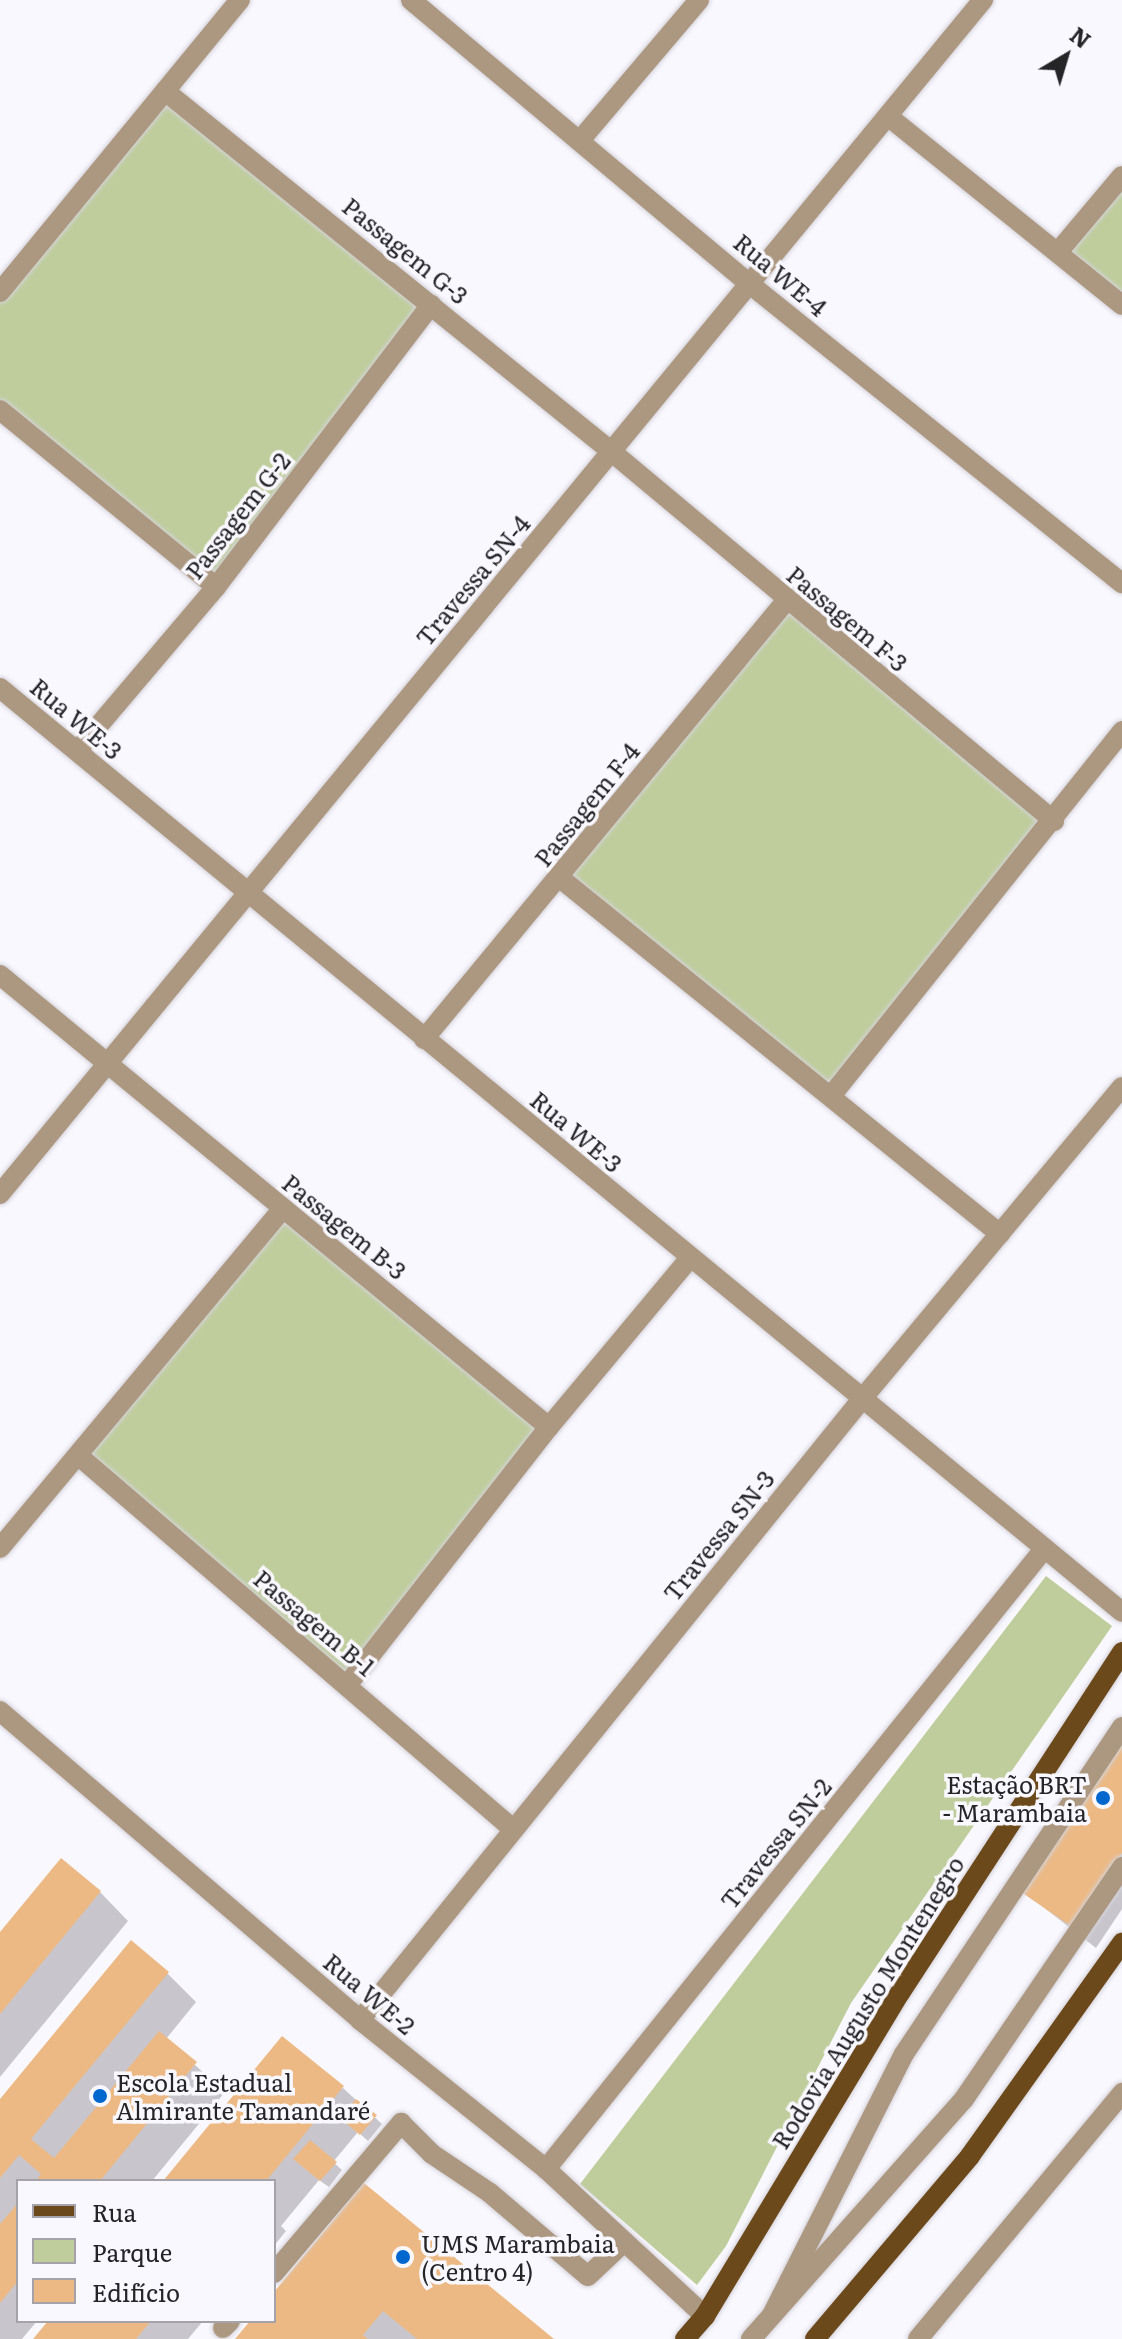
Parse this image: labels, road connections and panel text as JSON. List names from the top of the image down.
{
  "streets": {
    "main road": ["Rodovia Augusto Montenegro"],
    "street": [
      "Passagem G-3",
      "Rua WE-4",
      "Passagem G-2",
      "Travessa SN-4",
      "Passagem F-3",
      "Rua WE-3",
      "Passagem F-4",
      "Passagem B-3",
      "Travessa SN-3",
      "Passagem B-1",
      "Travessa SN-2",
      "Rua WE-2"
    ]
  },
  "crossings": [
    ["Passagem G-3", "Passagem G-2"],
    ["Passagem G-3", "Travessa SN-4"],
    ["Passagem G-3", "Passagem F-3"],
    ["Rua WE-4", "Travessa SN-4"],
    ["Passagem G-2", "Rua WE-3"],
    ["Travessa SN-4", "Passagem F-3"],
    ["Travessa SN-4", "Rua WE-3"],
    ["Travessa SN-4", "Passagem B-3"],
    ["Passagem F-3", "Passagem F-4"],
    ["Rua WE-3", "Passagem F-4"],
    ["Rua WE-3", "Travessa SN-3"],
    ["Rua WE-3", "Travessa SN-2"],
    ["Travessa SN-3", "Passagem B-1"],
    ["Travessa SN-3", "Rua WE-2"],
    ["Travessa SN-2", "Rua WE-2"],
    ["Rua WE-2", "Rodovia Augusto Montenegro"]
  ],
  "places": ["Estação BRT - Marambaia", "Escola Estadual Almirante Tamandaré", "UMS Marambaia (Centro 4)"],
  "legend": ["Rua", "Parque", "Edifício"],
  "north": "top right"
}
